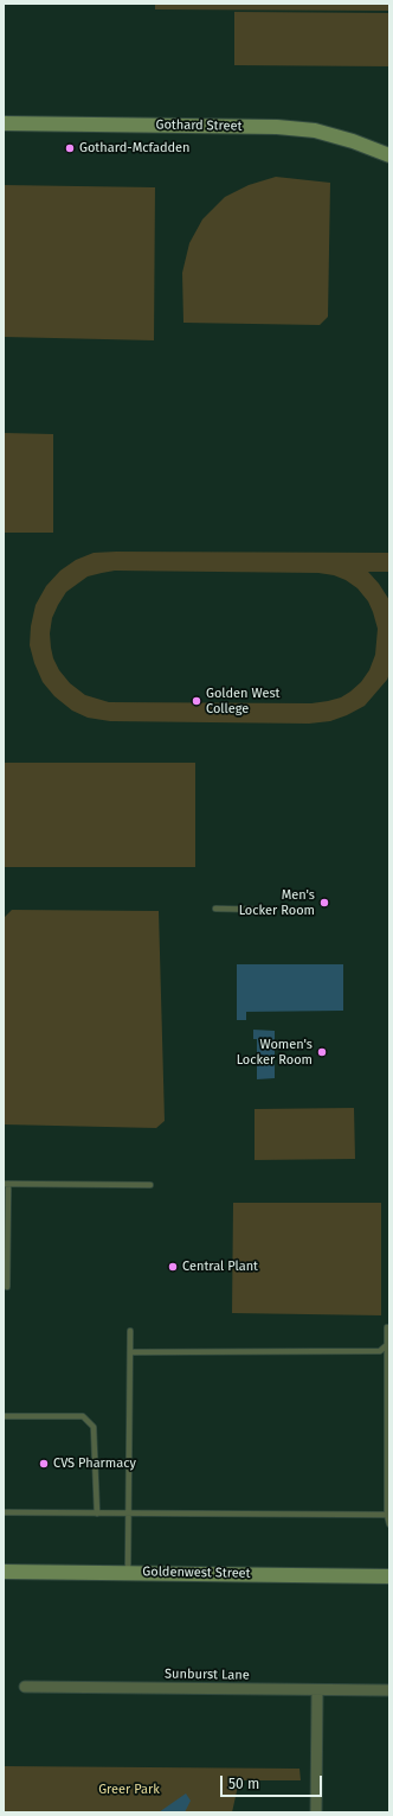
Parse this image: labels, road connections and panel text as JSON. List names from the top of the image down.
{
  "streets": {
    "street": ["Gothard Street", "Goldenwest Street", "Sunburst Lane"]
  },
  "parks": ["Greer Park"],
  "places": [
    "Gothard-Mcfadden",
    "Golden West College",
    "Men's Locker Room",
    "Women's Locker Room",
    "Central Plant",
    "CVS Pharmacy"
  ],
  "scale_bar": "50 m"
}
